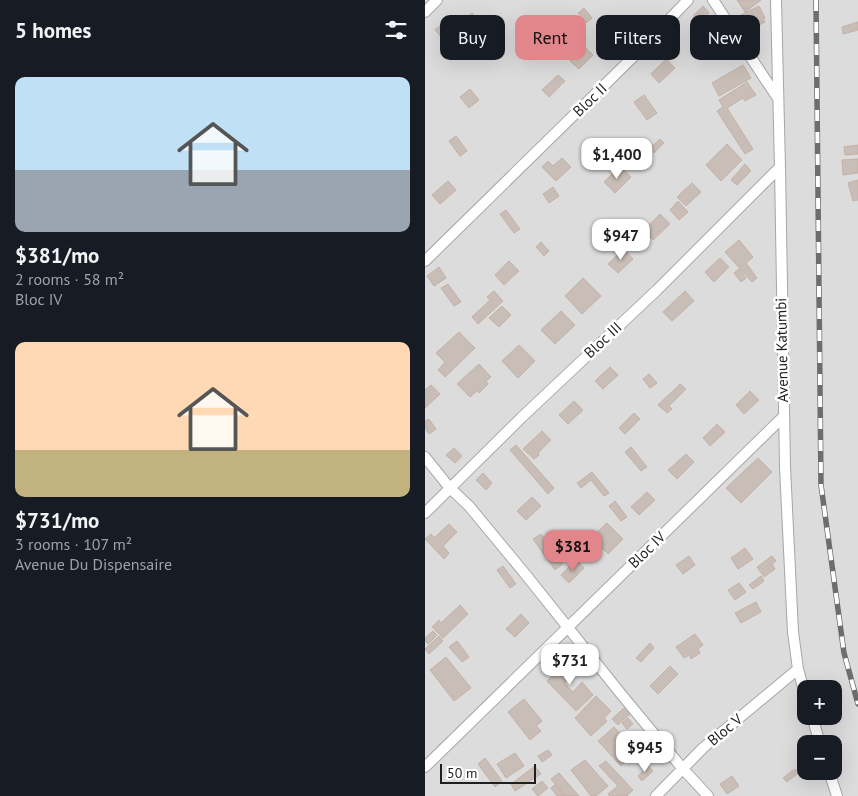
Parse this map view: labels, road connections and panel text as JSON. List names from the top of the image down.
{
  "streets": {
    "street": [
      "Bloc II",
      "Bloc III",
      "Avenue Katumbi",
      "Bloc IV",
      "Bloc V"
    ]
  },
  "crossings": [
    ["Bloc III", "Avenue Katumbi"],
    ["Avenue Katumbi", "Bloc IV"],
    ["Avenue Katumbi", "Bloc V"]
  ],
  "scale_bar": "50 m",
  "page": {
    "heading": "5 homes",
    "chip": [
      "Buy",
      "Rent",
      "Filters",
      "New"
    ],
    "list": [
      {
        "name": "$381/mo",
        "note": "2 rooms · 58 m² · Bloc IV"
      },
      {
        "name": "$731/mo",
        "note": "3 rooms · 107 m² · Avenue Du Dispensaire"
      }
    ],
    "price": [
      "$1,400",
      "$947",
      "$381",
      "$731",
      "$945"
    ],
    "map_buttons": ["+", "−"],
    "scale": "50 m"
  }
}
